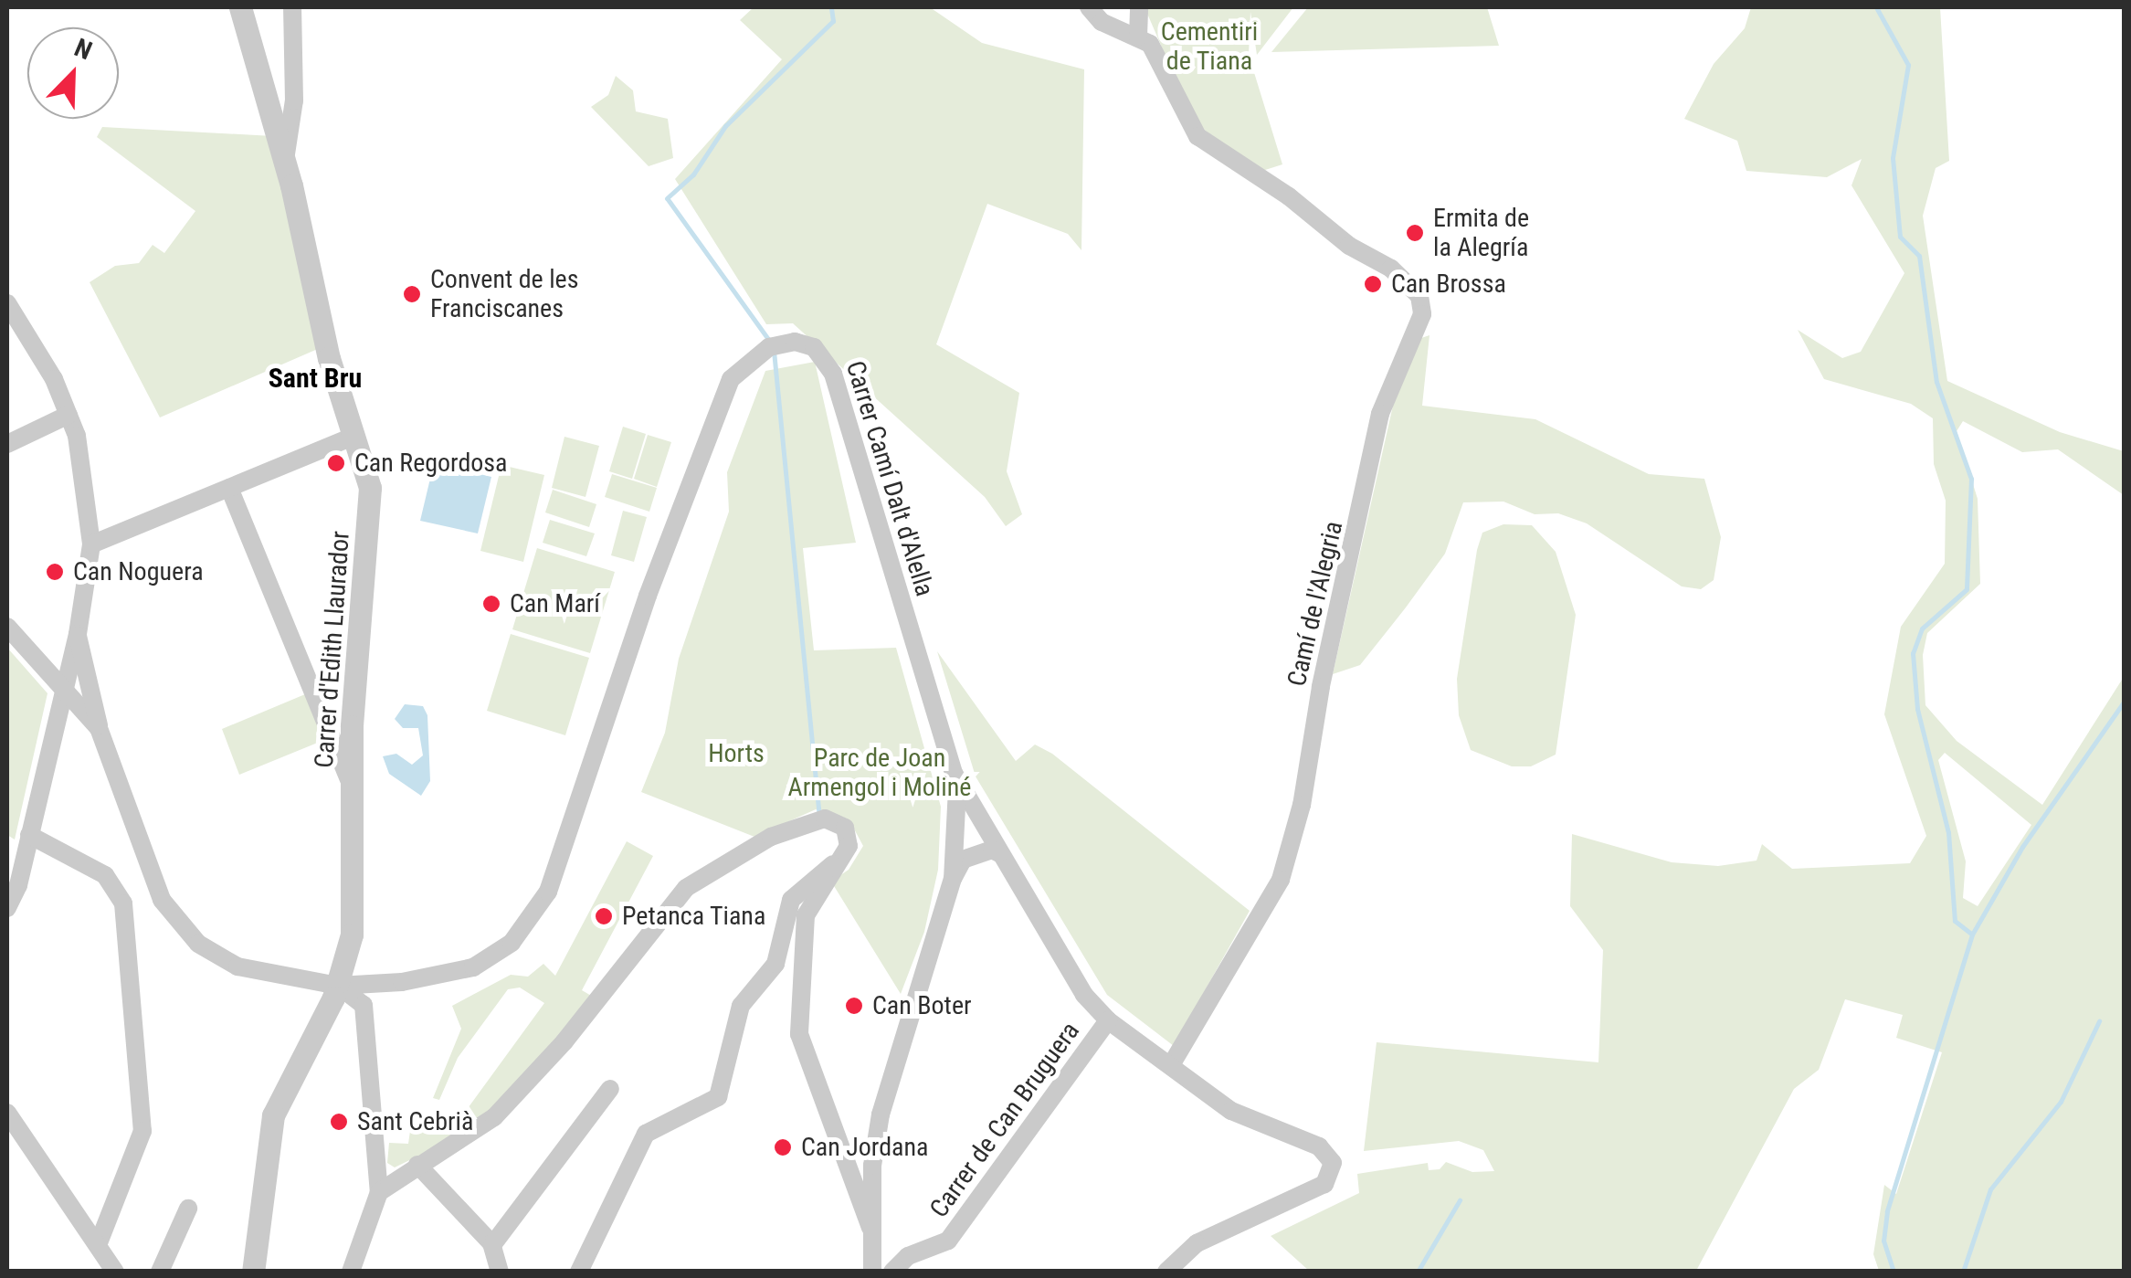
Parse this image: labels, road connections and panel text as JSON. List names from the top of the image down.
{
  "streets": {
    "street": [
      "Carrer Camí Dalt d'Alella",
      "Camí de l'Alegria",
      "Carrer d'Edith Llaurador",
      "Carrer de Can Bruguera"
    ]
  },
  "crossings": [
    ["Carrer Camí Dalt d'Alella", "Camí de l'Alegria"],
    ["Carrer Camí Dalt d'Alella", "Carrer d'Edith Llaurador"],
    ["Carrer Camí Dalt d'Alella", "Carrer de Can Bruguera"]
  ],
  "districts": ["Sant Bru"],
  "parks": ["Cementiri de Tiana", "Horts", "Parc de Joan Armengol i Moliné"],
  "places": [
    "Ermita de la Alegría",
    "Can Brossa",
    "Convent de les Franciscanes",
    "Can Regordosa",
    "Can Noguera",
    "Can Marí",
    "Petanca Tiana",
    "Can Boter",
    "Sant Cebrià",
    "Can Jordana"
  ],
  "north": "top right"
}
